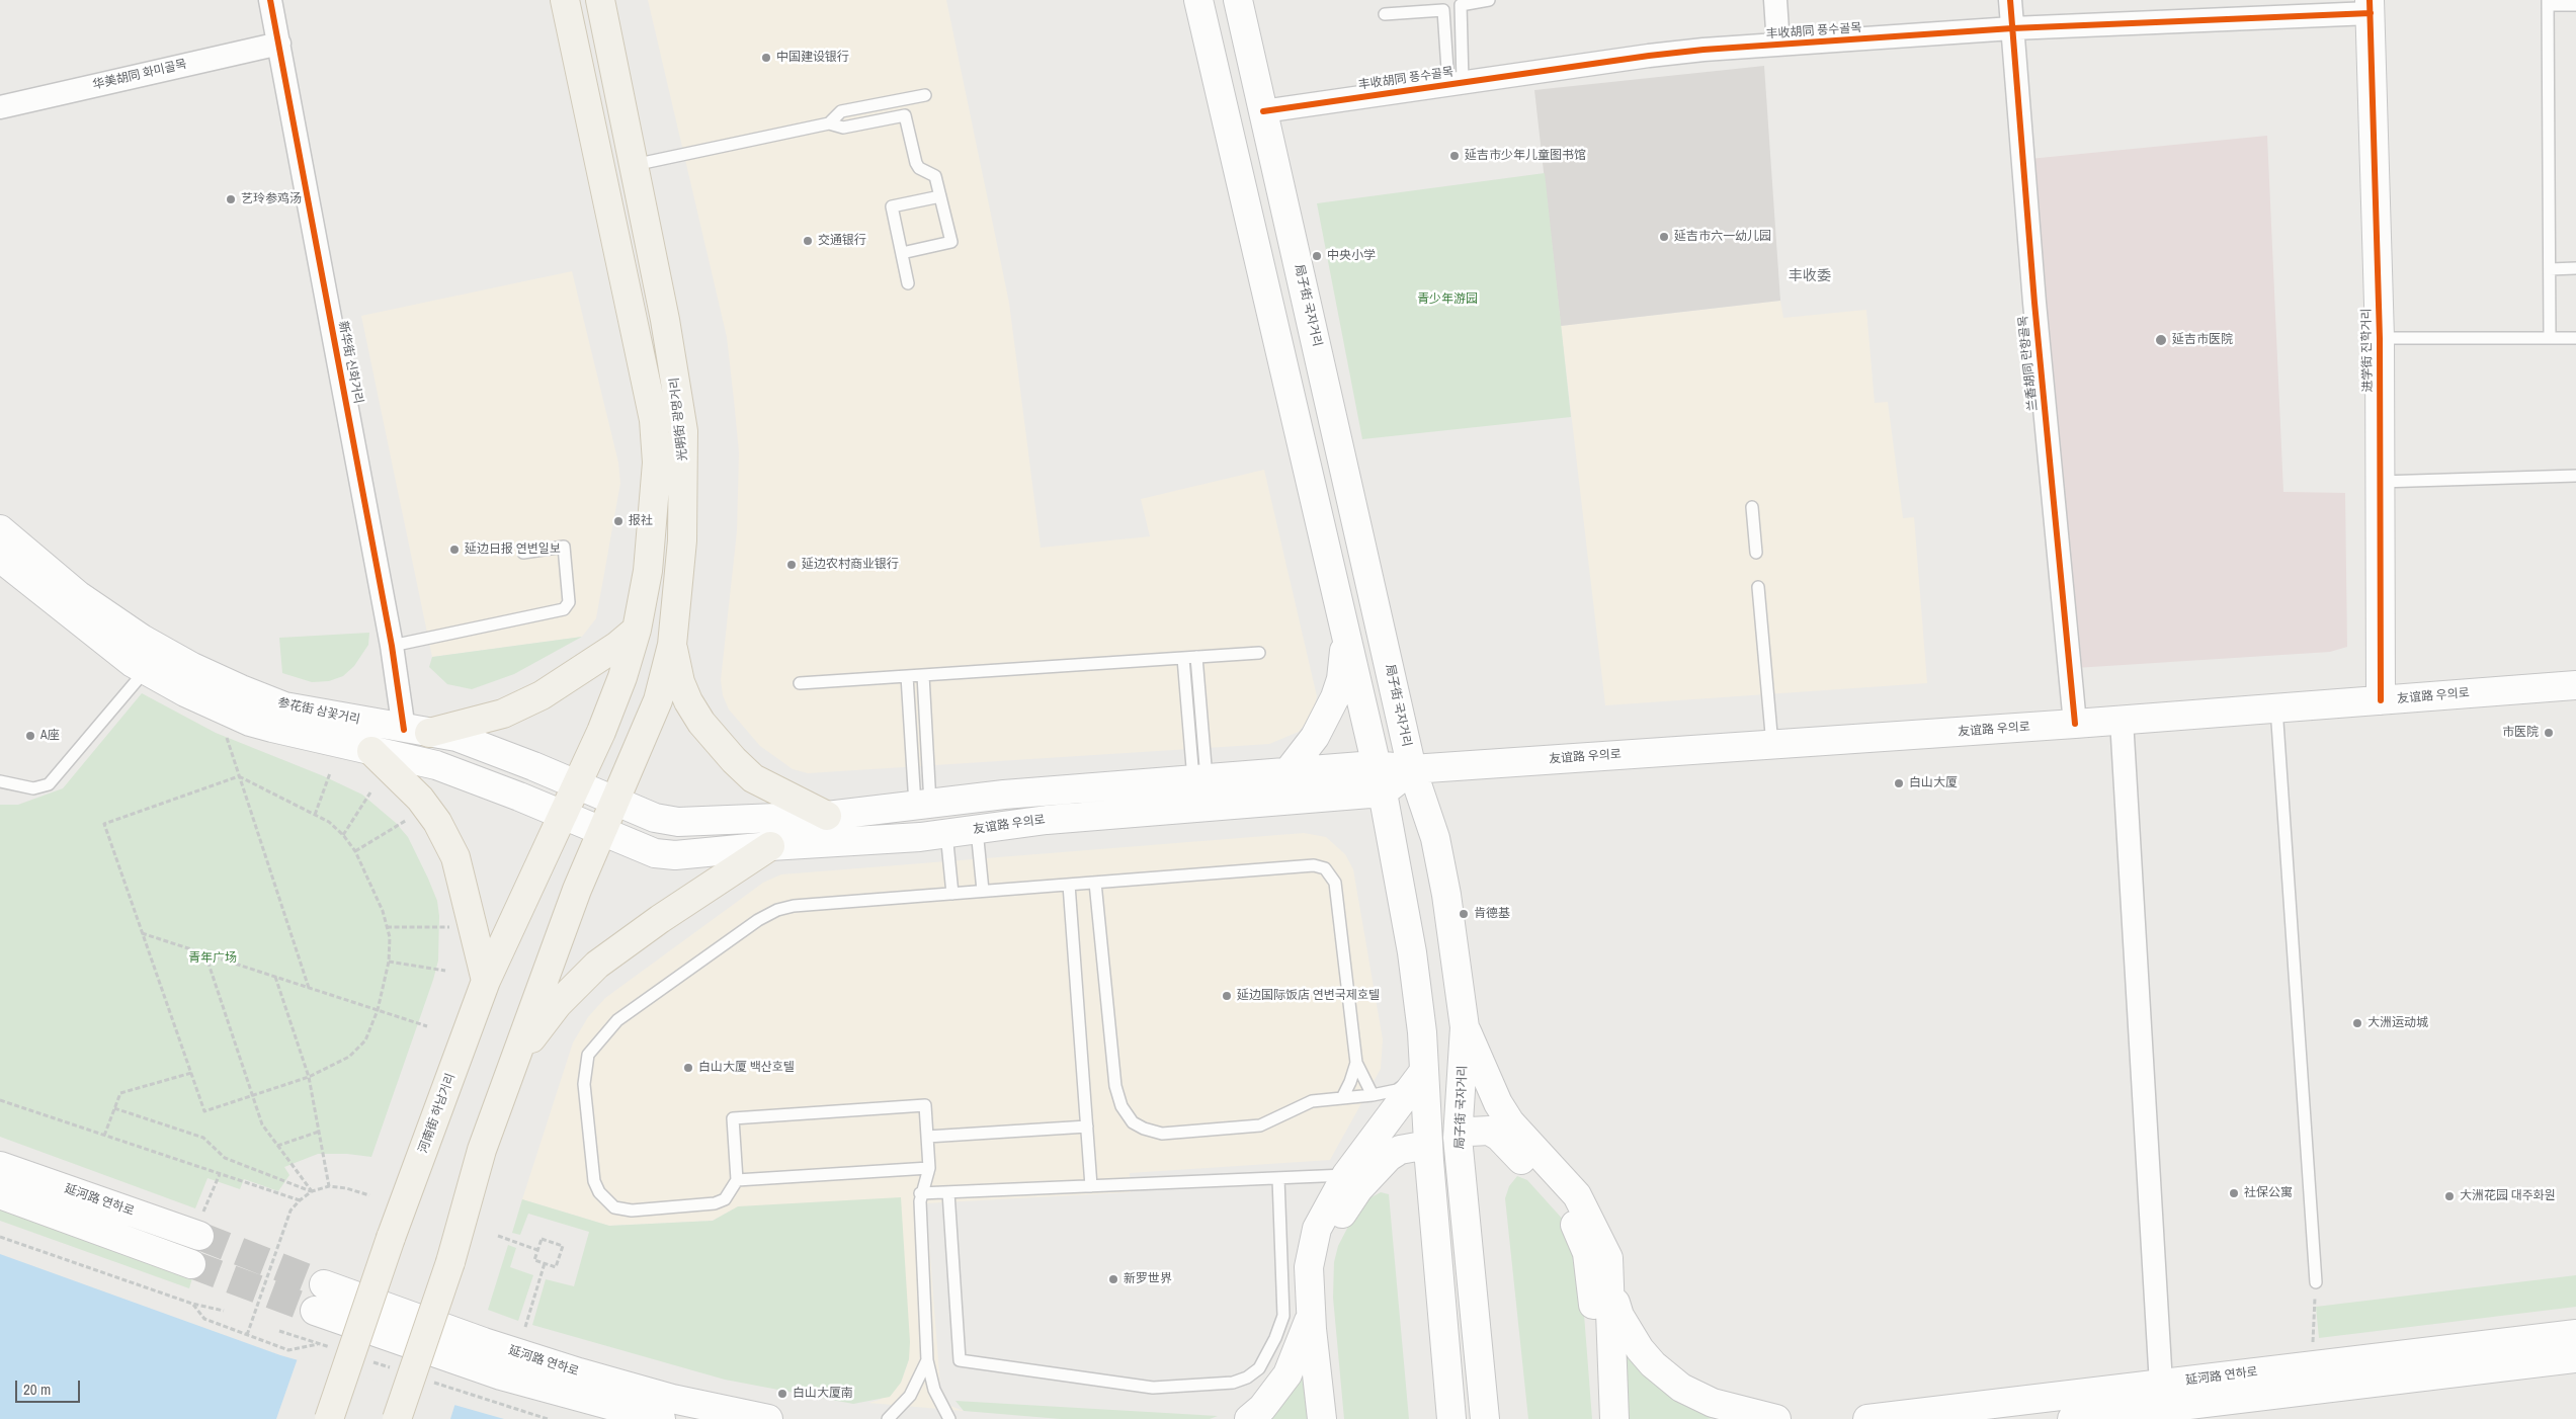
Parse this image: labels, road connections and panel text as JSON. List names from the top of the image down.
{
  "streets": {
    "main road": [
      "局子街 국자거리",
      "进学街 진학거리",
      "光明街 광명거리",
      "友谊路 우의로",
      "参花街 삼꽃거리",
      "河南街 하남거리",
      "延河路 연하로"
    ],
    "street": [
      "丰收胡同 풍수골목",
      "华美胡同 화미골목",
      "新华街 신화거리",
      "兰香胡同 란향골목"
    ]
  },
  "crossings": [
    ["丰收胡同 풍수골목", "局子街 국자거리"],
    ["丰收胡同 풍수골목", "进学街 진학거리"],
    ["丰收胡同 풍수골목", "兰香胡同 란향골목"],
    ["华美胡同 화미골목", "新华街 신화거리"],
    ["局子街 국자거리", "友谊路 우의로"],
    ["进学街 진학거리", "友谊路 우의로"],
    ["新华街 신화거리", "参花街 삼꽃거리"],
    ["兰香胡同 란향골목", "友谊路 우의로"],
    ["光明街 광명거리", "友谊路 우의로"],
    ["光明街 광명거리", "参花街 삼꽃거리"],
    ["光明街 광명거리", "河南街 하남거리"],
    ["友谊路 우의로", "参花街 삼꽃거리"],
    ["参花街 삼꽃거리", "河南街 하남거리"]
  ],
  "districts": ["丰收委"],
  "parks": ["青少年游园", "青年广场"],
  "places": [
    "中国建设银行",
    "延吉市少年儿童图书馆",
    "艺玲参鸡汤",
    "延吉市六一幼儿园",
    "交通银行",
    "中央小学",
    "延吉市医院",
    "报社",
    "延边日报 연변일보",
    "延边农村商业银行",
    "市医院",
    "A座",
    "白山大厦",
    "肯德基",
    "延边国际饭店 연변국제호텔",
    "大洲运动城",
    "白山大厦 백산호텔",
    "社保公寓",
    "大洲花园 대주화원",
    "新罗世界",
    "白山大厦南"
  ],
  "scale_bar": "20 m"
}
